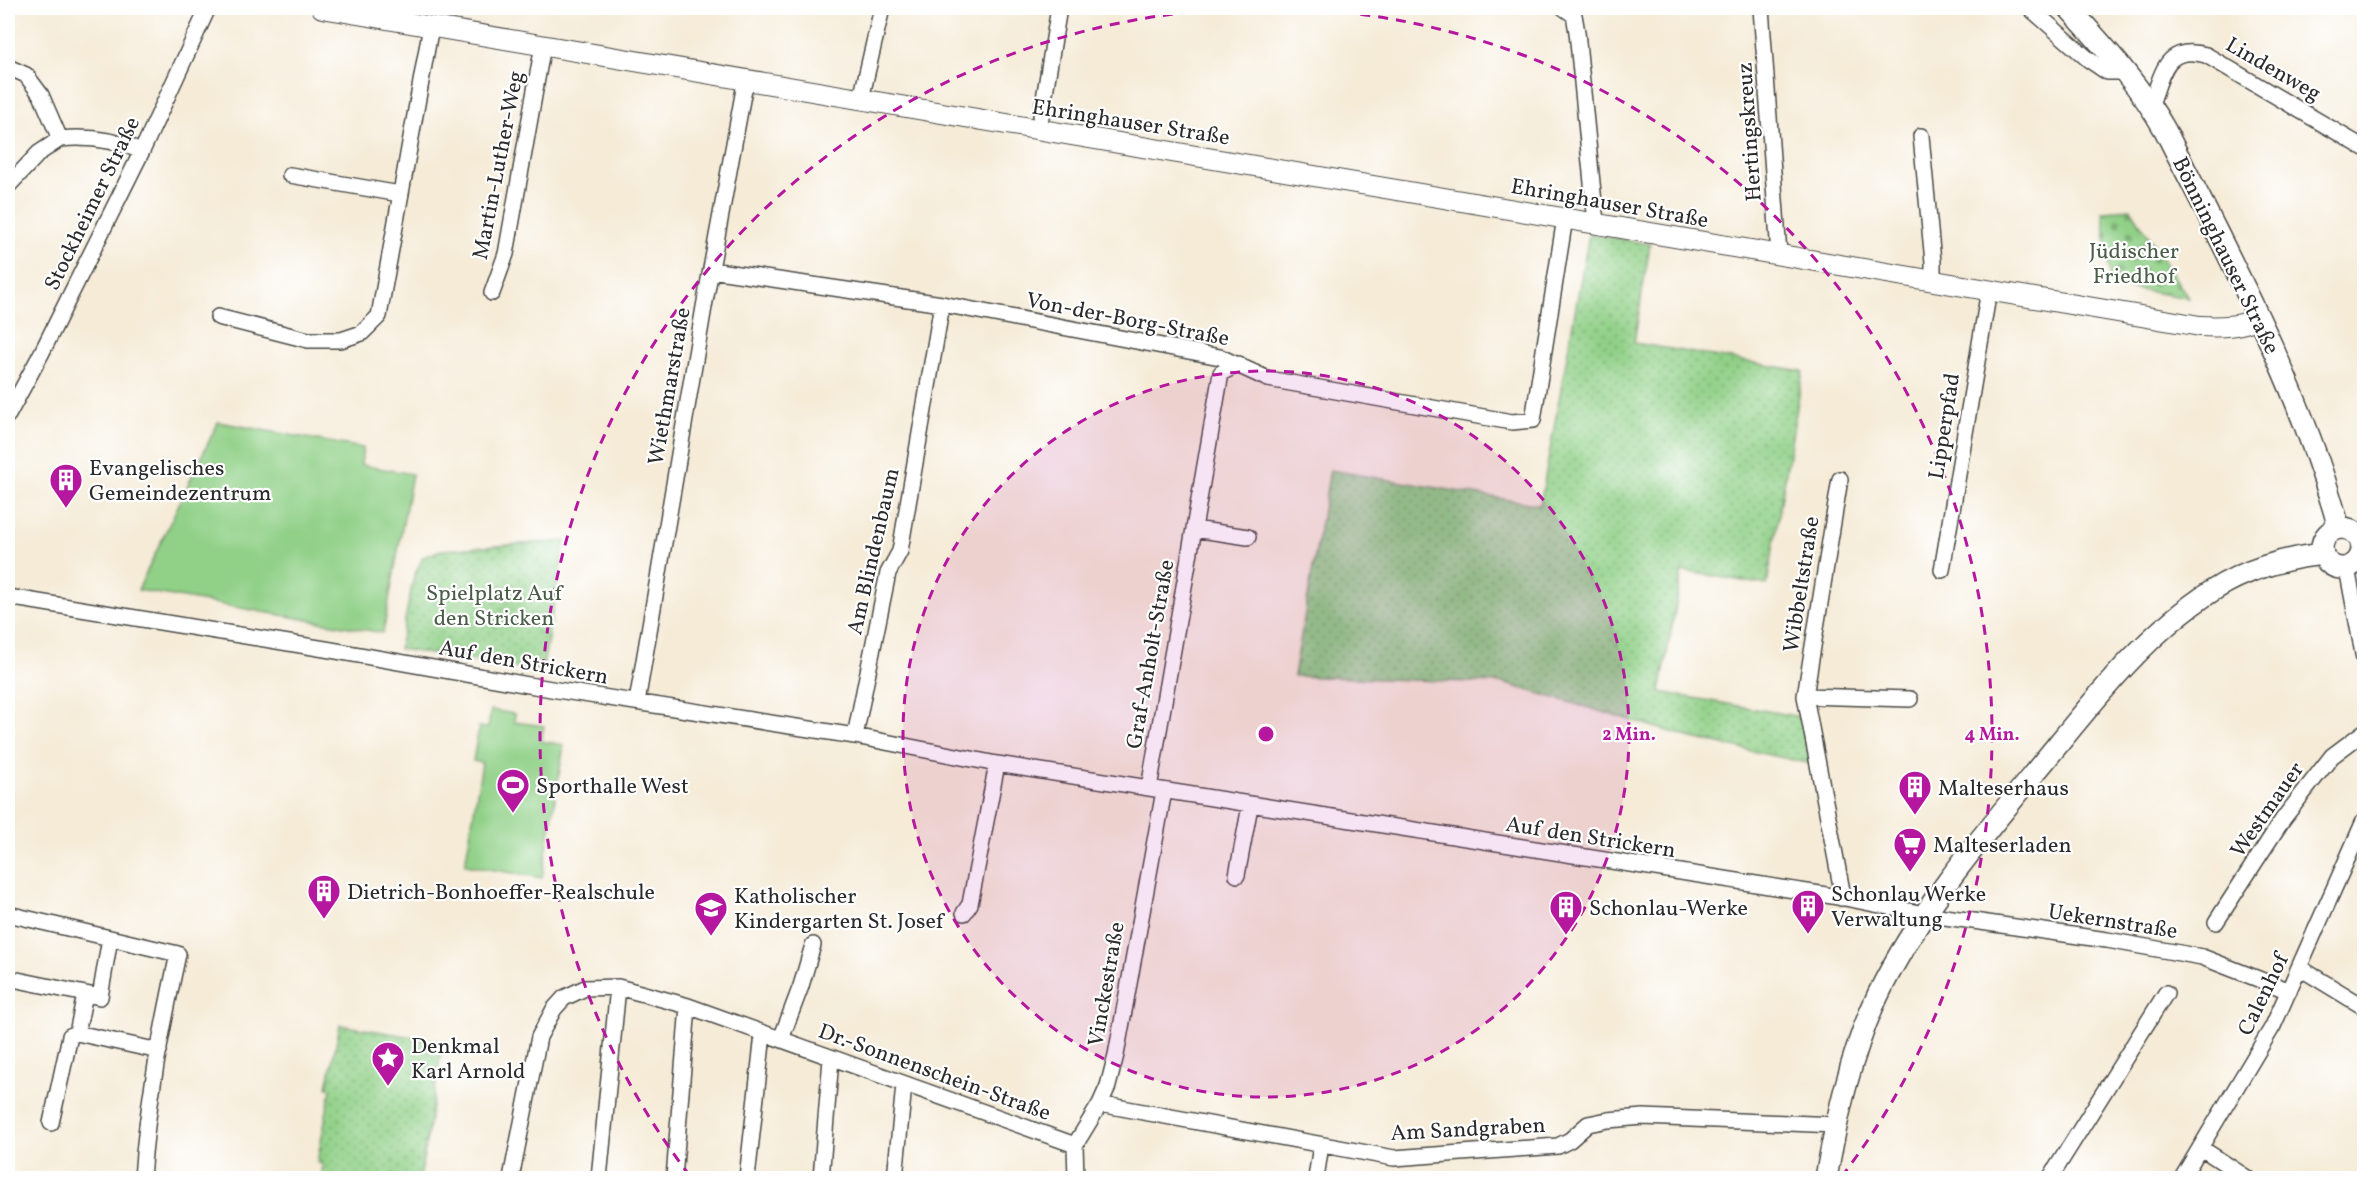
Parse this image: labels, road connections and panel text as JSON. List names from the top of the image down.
{
  "streets": {
    "main road": ["Bönninghauser Straße"],
    "street": [
      "Lindenweg",
      "Ehringhauser Straße",
      "Hertingskreuz",
      "Martin-Luther-Weg",
      "Stockheimer Straße",
      "Von-der-Borg-Straße",
      "Wiethmarstraße",
      "Lipperpfad",
      "Am Blindenbaum",
      "Wibbeltstraße",
      "Graf-Anholt-Straße",
      "Auf den Strickern",
      "Westmauer",
      "Uekernstraße",
      "Vinckestraße",
      "Calenhof",
      "Dr.-Sonnenschein-Straße",
      "Am Sandgraben"
    ]
  },
  "crossings": [
    ["Lindenweg", "Bönninghauser Straße"],
    ["Ehringhauser Straße", "Hertingskreuz"],
    ["Ehringhauser Straße", "Martin-Luther-Weg"],
    ["Ehringhauser Straße", "Bönninghauser Straße"],
    ["Ehringhauser Straße", "Von-der-Borg-Straße"],
    ["Ehringhauser Straße", "Wiethmarstraße"],
    ["Ehringhauser Straße", "Lipperpfad"],
    ["Von-der-Borg-Straße", "Wiethmarstraße"],
    ["Von-der-Borg-Straße", "Am Blindenbaum"],
    ["Von-der-Borg-Straße", "Graf-Anholt-Straße"],
    ["Wiethmarstraße", "Auf den Strickern"],
    ["Am Blindenbaum", "Auf den Strickern"],
    ["Wibbeltstraße", "Auf den Strickern"],
    ["Graf-Anholt-Straße", "Auf den Strickern"],
    ["Graf-Anholt-Straße", "Vinckestraße"],
    ["Auf den Strickern", "Uekernstraße"],
    ["Auf den Strickern", "Vinckestraße"],
    ["Uekernstraße", "Calenhof"],
    ["Vinckestraße", "Dr.-Sonnenschein-Straße"],
    ["Vinckestraße", "Am Sandgraben"]
  ],
  "parks": ["Jüdischer Friedhof", "Spielplatz Auf den Stricken"],
  "places": {
    "building": [
      "Evangelisches Gemeindezentrum",
      "Malteserhaus",
      "Dietrich-Bonhoeffer-Realschule",
      "Schonlau Werke Verwaltung",
      "Schonlau-Werke"
    ],
    "sports": ["Sporthalle West"],
    "supermarket": ["Malteserladen"],
    "school or university": ["Katholischer Kindergarten St. Josef"],
    "place": ["Denkmal Karl Arnold"]
  },
  "rings": ["2 Min.", "4 Min."]
}
